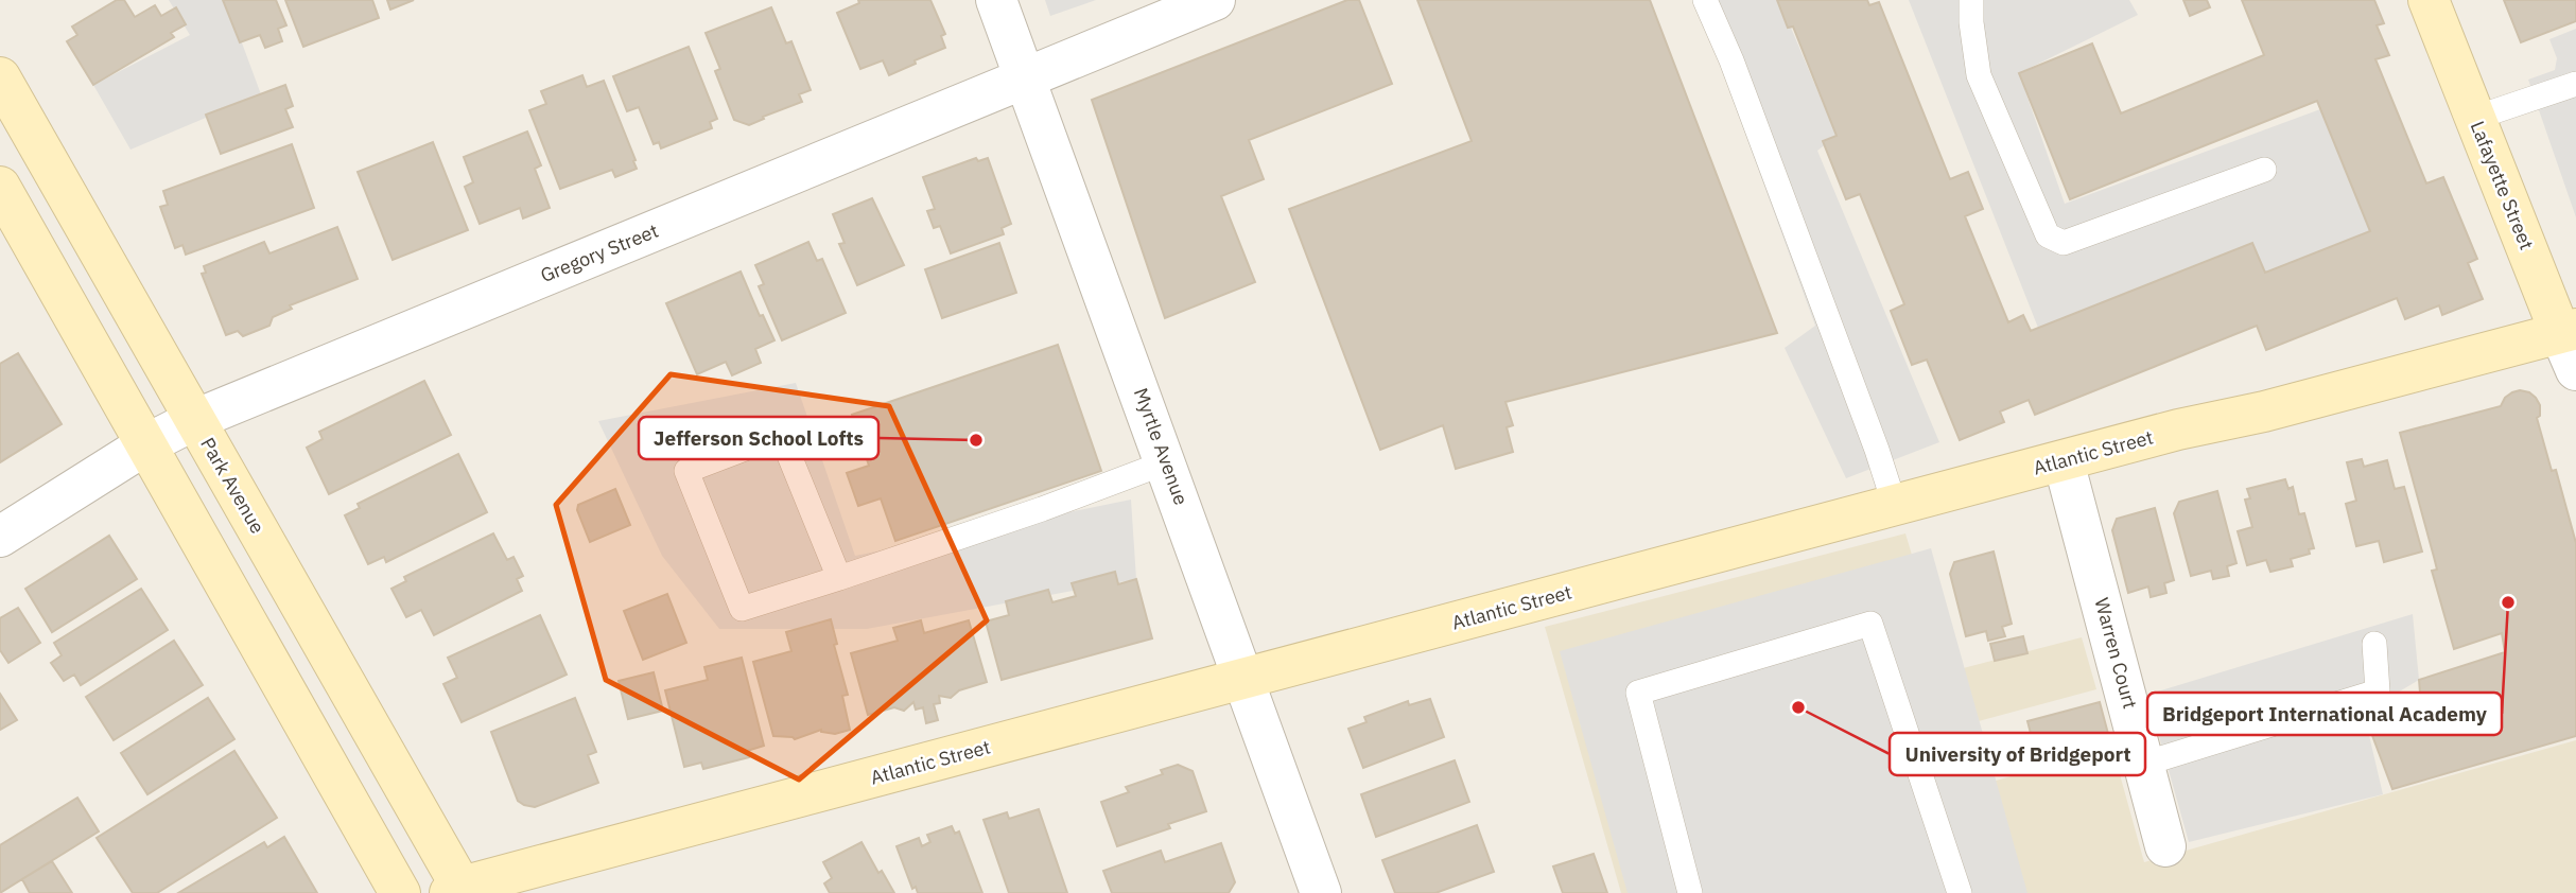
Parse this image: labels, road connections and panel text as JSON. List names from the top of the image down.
{
  "streets": {
    "street": [
      "Lafayette Street",
      "Gregory Street",
      "Myrtle Avenue",
      "Atlantic Street",
      "Park Avenue",
      "Warren Court"
    ]
  },
  "crossings": [
    ["Lafayette Street", "Atlantic Street"],
    ["Gregory Street", "Myrtle Avenue"],
    ["Gregory Street", "Park Avenue"],
    ["Myrtle Avenue", "Atlantic Street"],
    ["Atlantic Street", "Park Avenue"],
    ["Atlantic Street", "Warren Court"]
  ],
  "places": ["Jefferson School Lofts", "Bridgeport International Academy", "University of Bridgeport"]
}
